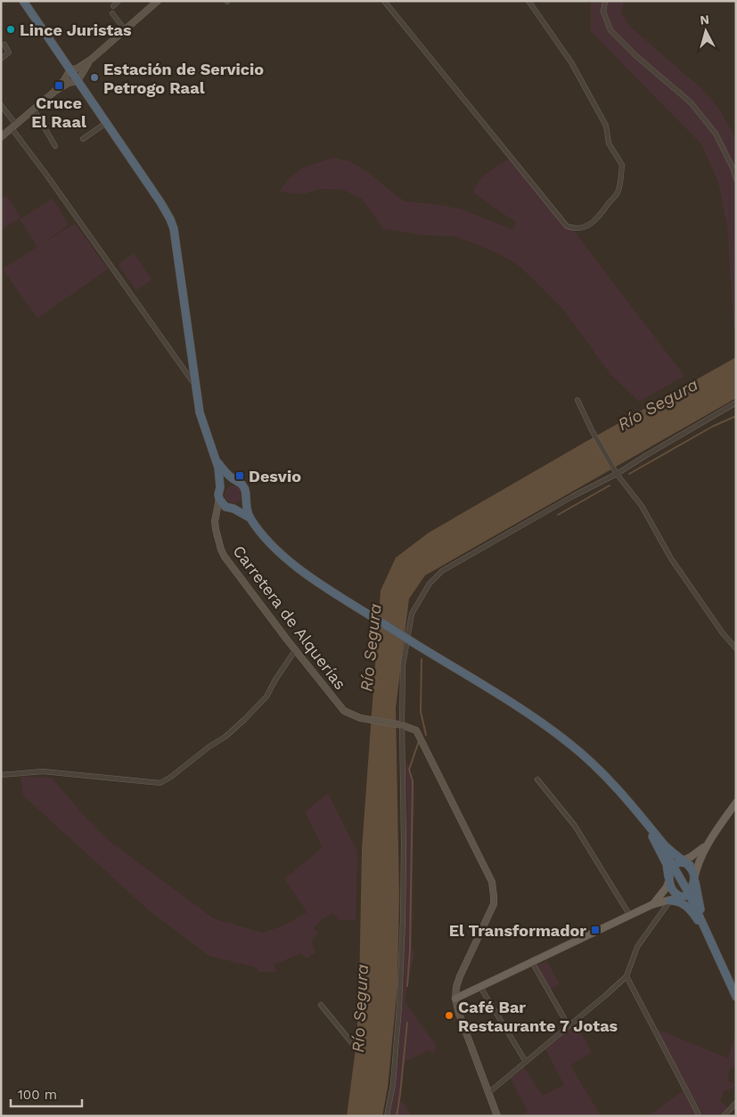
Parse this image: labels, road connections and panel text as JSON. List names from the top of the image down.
{
  "streets": {
    "street": ["Carretera de Alquerías"]
  },
  "water": ["Río Segura"],
  "places": {
    "other": ["Lince Juristas", "Estación de Servicio Petrogo Raal", "Café Bar Restaurante 7 Jotas"],
    "transit": ["Cruce El Raal", "Desvio", "El Transformador"]
  },
  "scale_bar": "100 m",
  "north": "top"
}
